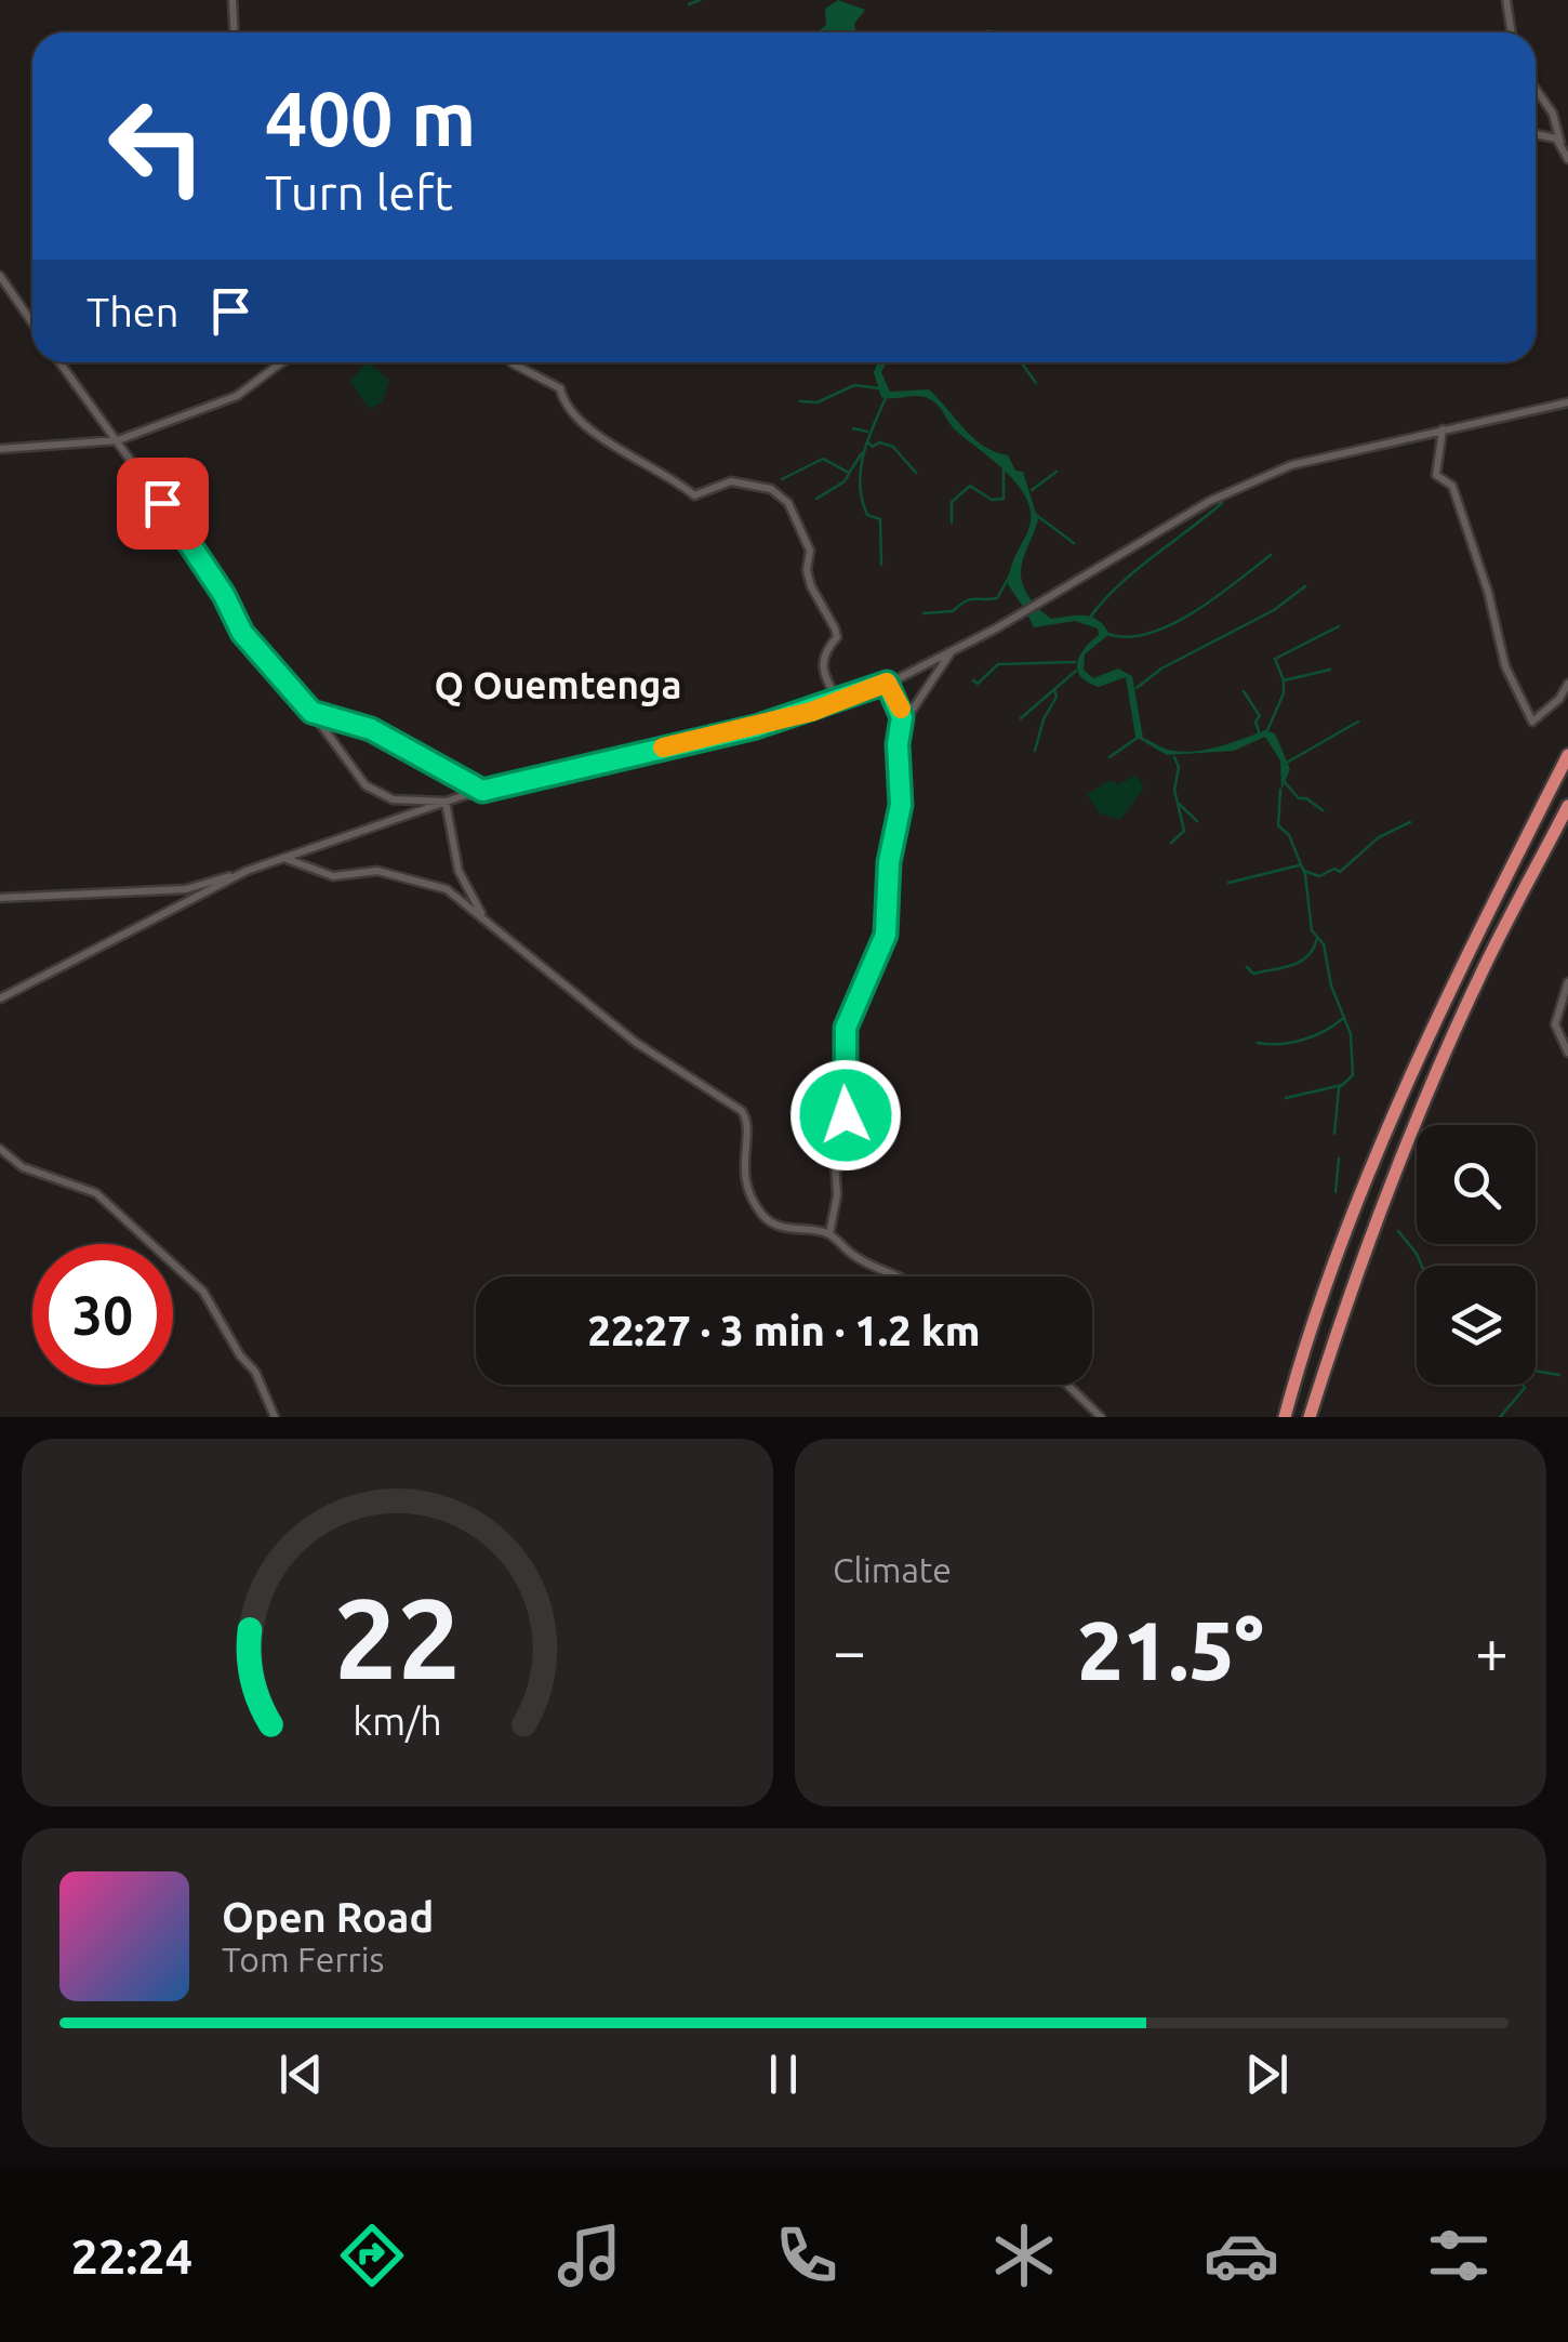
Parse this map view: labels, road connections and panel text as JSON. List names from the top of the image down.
{
  "districts": ["Q Ouemtenga"],
  "page": {
    "turn": ["400 m", "Turn left"],
    "then": "Then",
    "limit": "30",
    "trip": "22:27 · 3 min · 1.2 km",
    "tile": "Climate",
    "heat": ["−", "21.5°", "+"],
    "song": ["Open Road", "Tom Ferris"],
    "tabs": "22:24",
    "gauge": ["22", "km/h"]
  }
}
